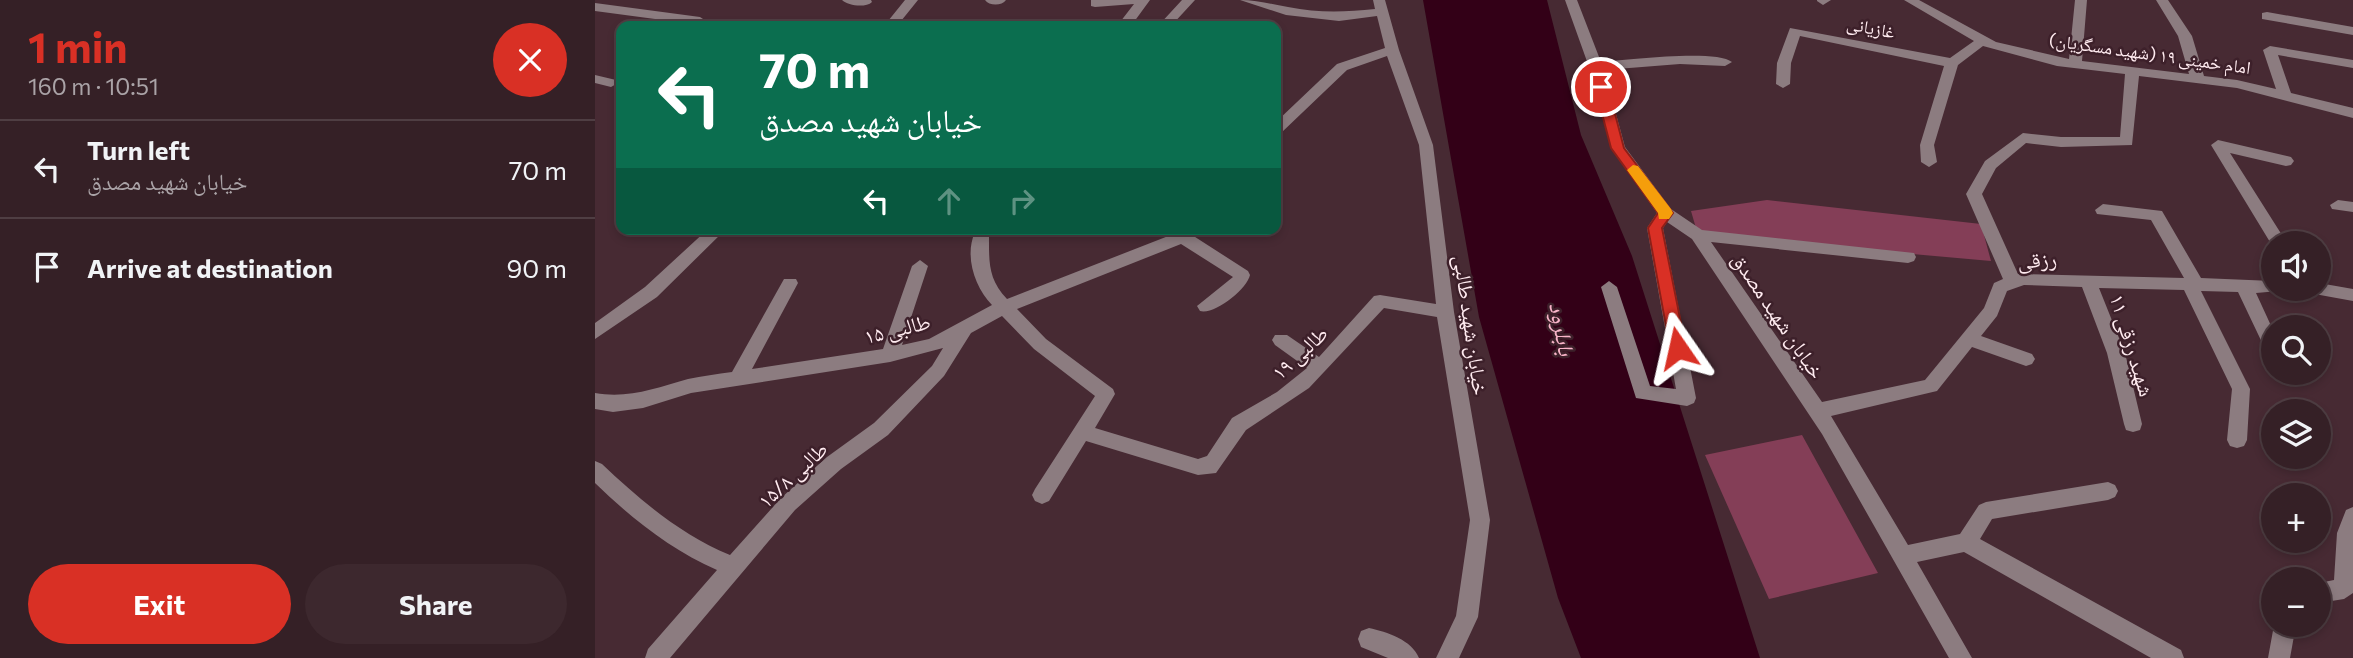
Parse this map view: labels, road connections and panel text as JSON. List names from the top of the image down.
{
  "streets": {
    "street": [
      "غازیانی",
      "امام خمینی ۱۹ (شهید مسگریان)",
      "رزقی",
      "خیابان شهید مصدق",
      "خیابان شهید طالبی",
      "طالبی ۱۵",
      "شهید رزقی ۱۱",
      "طالبی ۱۹",
      "طالبی ۱۵/۸"
    ]
  },
  "crossings": [
    ["رزقی", "خیابان شهید مصدق"],
    ["رزقی", "شهید رزقی ۱۱"],
    ["خیابان شهید طالبی", "طالبی ۱۹"],
    ["طالبی ۱۵", "طالبی ۱۵/۸"]
  ],
  "water": ["بابلرود"],
  "page": {
    "heading": ["1 min", "160 m · 10:51"],
    "turn": ["70 m", "خیابان شهید مصدق"],
    "list": [
      {
        "name": "Turn left",
        "note": "خیابان شهید مصدق",
        "value": "70 m"
      },
      {
        "name": "Arrive at destination",
        "value": "90 m"
      }
    ],
    "map_buttons": ["+", "−"],
    "buttons": ["Exit", "Share"]
  }
}
